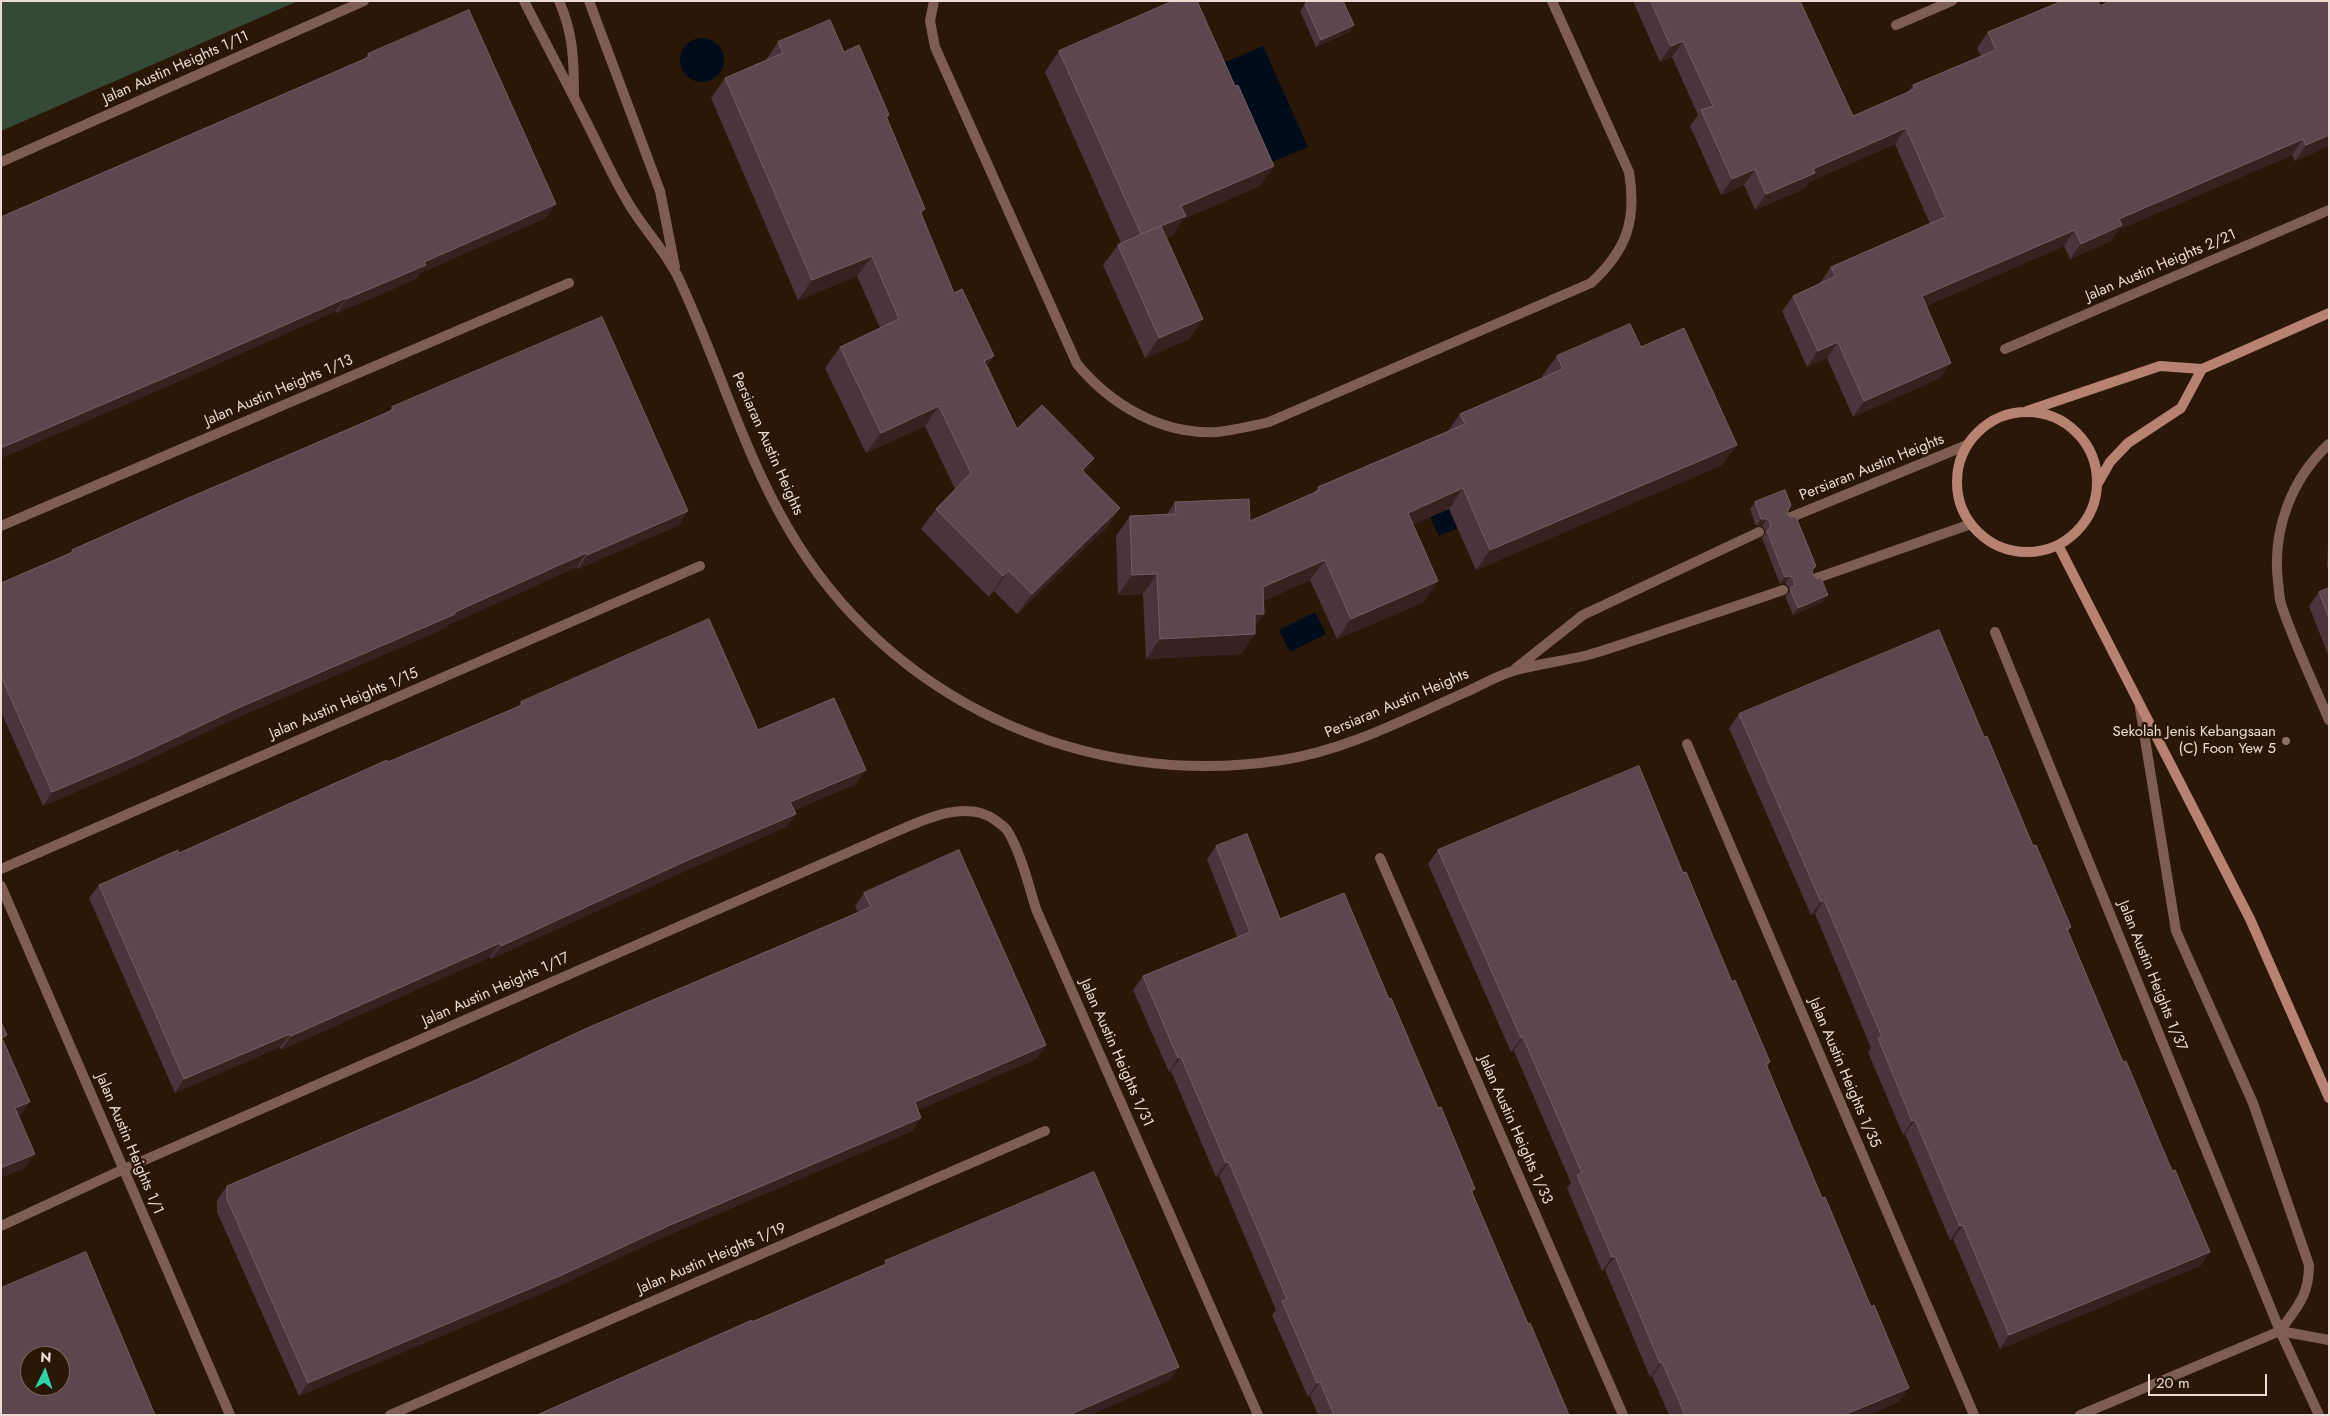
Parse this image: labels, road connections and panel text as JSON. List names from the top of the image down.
{
  "streets": {
    "street": [
      "Jalan Austin Heights 1/11",
      "Jalan Austin Heights 2/21",
      "Jalan Austin Heights 1/13",
      "Persiaran Austin Heights",
      "Jalan Austin Heights 1/15",
      "Jalan Austin Heights 1/37",
      "Jalan Austin Heights 1/17",
      "Jalan Austin Heights 1/31",
      "Jalan Austin Heights 1/35",
      "Jalan Austin Heights 1/33",
      "Jalan Austin Heights 1/1",
      "Jalan Austin Heights 1/19"
    ]
  },
  "crossings": [
    ["Jalan Austin Heights 1/17", "Jalan Austin Heights 1/31"],
    ["Jalan Austin Heights 1/17", "Jalan Austin Heights 1/1"]
  ],
  "places": ["Sekolah Jenis Kebangsaan (C) Foon Yew 5"],
  "scale_bar": "20 m",
  "north": "top"
}
